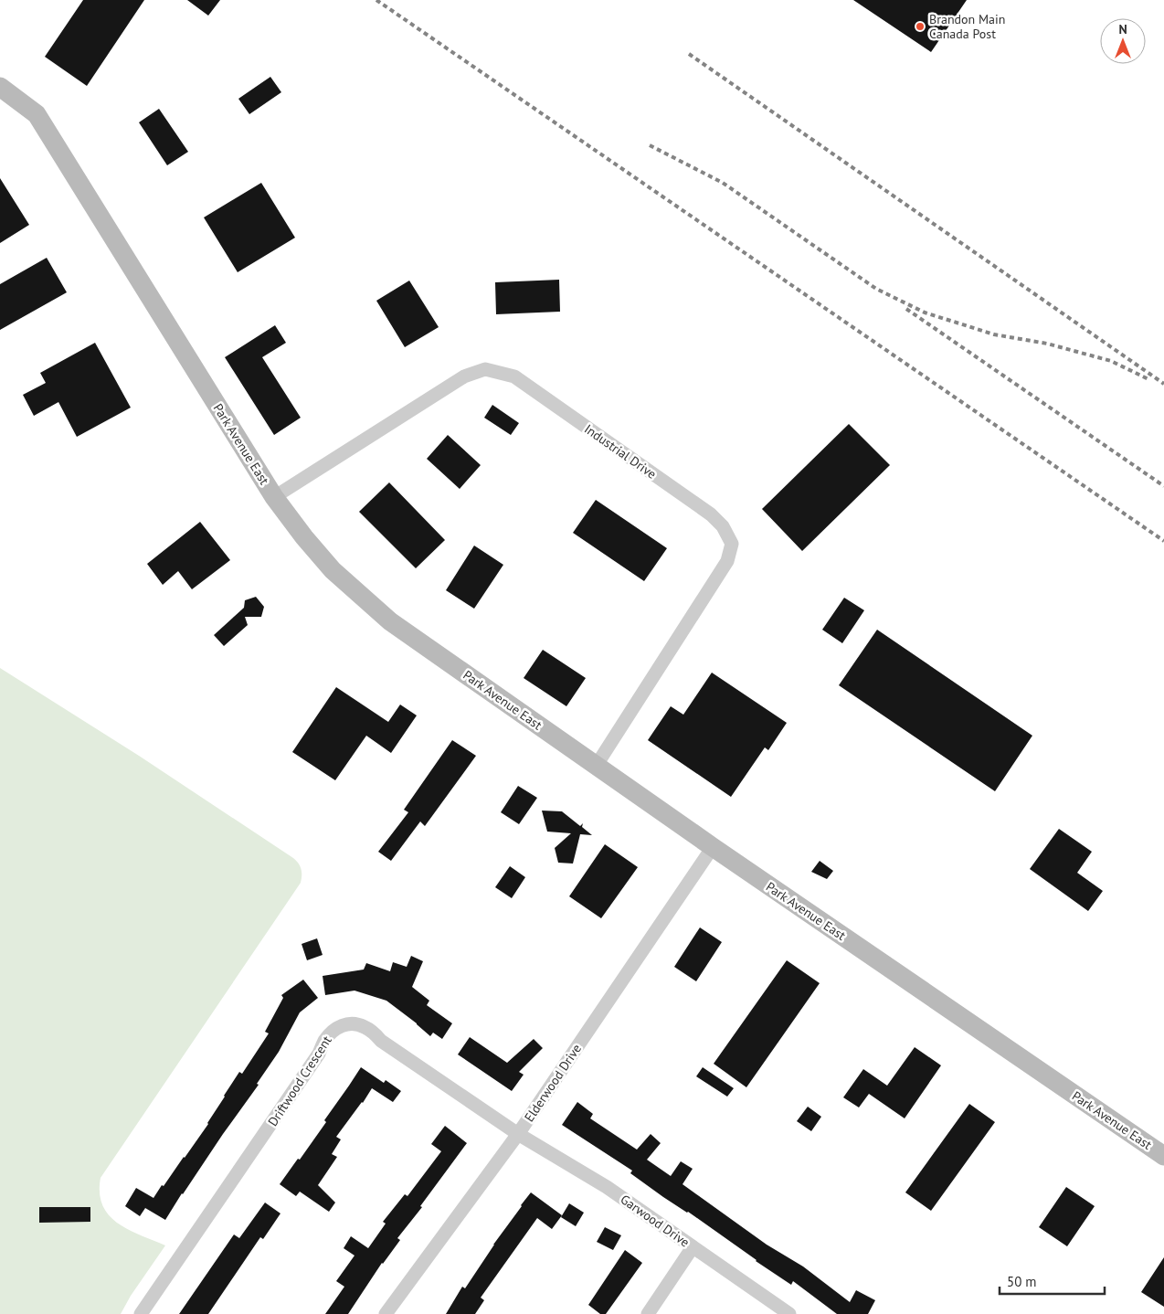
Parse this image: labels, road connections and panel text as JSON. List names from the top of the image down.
{
  "streets": {
    "street": [
      "Park Avenue East",
      "Industrial Drive",
      "Driftwood Crescent",
      "Elderwood Drive",
      "Garwood Drive"
    ]
  },
  "crossings": [
    ["Park Avenue East", "Industrial Drive"],
    ["Park Avenue East", "Elderwood Drive"],
    ["Driftwood Crescent", "Elderwood Drive"],
    ["Driftwood Crescent", "Garwood Drive"],
    ["Elderwood Drive", "Garwood Drive"]
  ],
  "places": ["Brandon Main Canada Post"],
  "scale_bar": "50 m",
  "north": "top"
}
